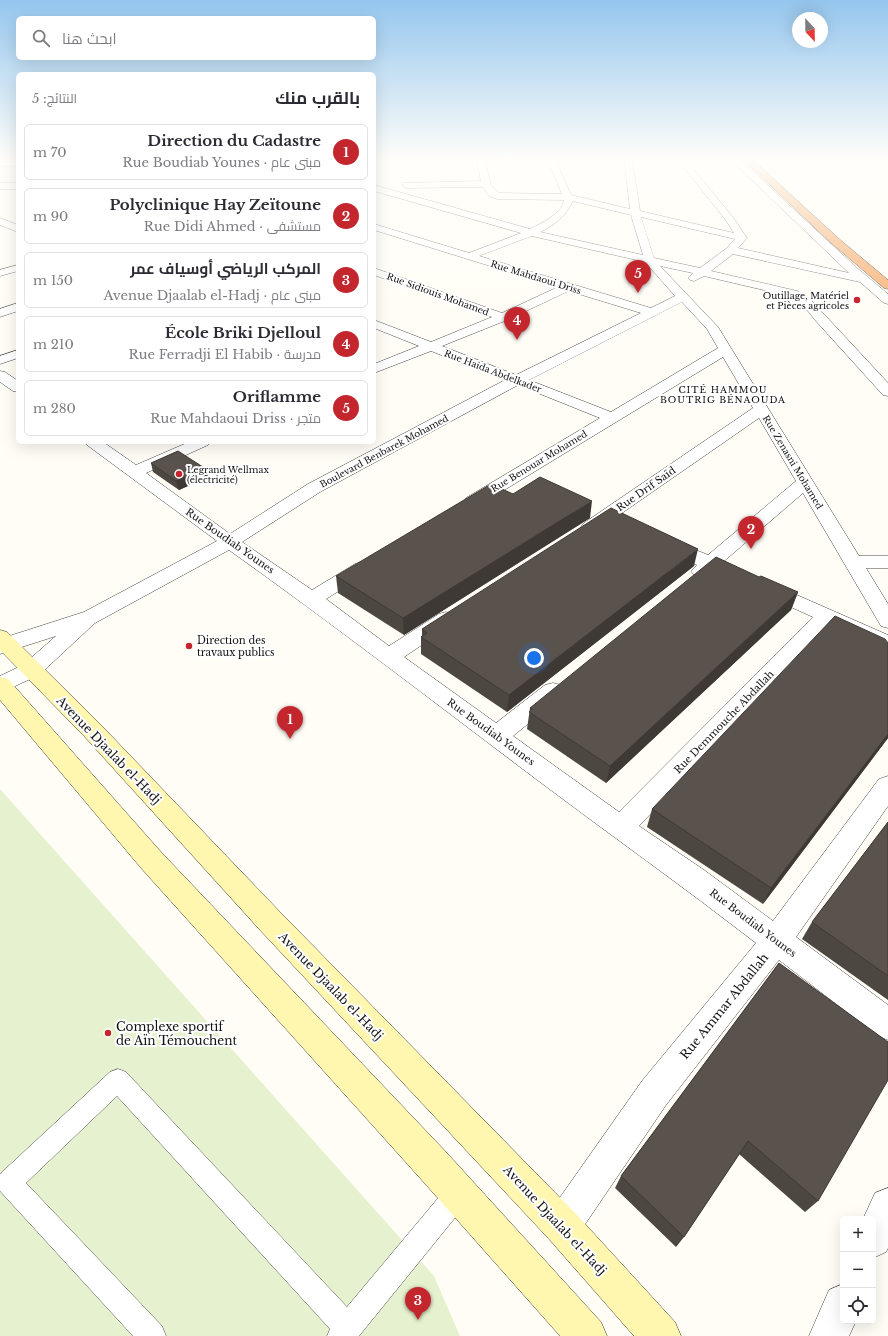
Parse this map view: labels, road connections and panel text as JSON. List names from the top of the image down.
{
  "streets": {
    "main road": ["Avenue Djaalab el-Hadj"],
    "street": [
      "Rue Mahdaoui Driss",
      "Rue Sidiouis Mohamed",
      "Rue Haida Abdelkader",
      "Boulevard Benbarek Mohamed",
      "Rue Benouar Mohamed",
      "Rue Zenasni Mohamed",
      "Rue Drif Saïd",
      "Rue Boudiab Younes",
      "Rue Demmouche Abdallah",
      "Rue Ammar Abdallah"
    ]
  },
  "crossings": [
    ["Rue Mahdaoui Driss", "Boulevard Benbarek Mohamed"],
    ["Rue Haida Abdelkader", "Boulevard Benbarek Mohamed"],
    ["Rue Haida Abdelkader", "Rue Benouar Mohamed"],
    ["Boulevard Benbarek Mohamed", "Rue Zenasni Mohamed"],
    ["Boulevard Benbarek Mohamed", "Rue Boudiab Younes"],
    ["Boulevard Benbarek Mohamed", "Avenue Djaalab el-Hadj"],
    ["Rue Benouar Mohamed", "Rue Zenasni Mohamed"],
    ["Rue Zenasni Mohamed", "Rue Drif Saïd"],
    ["Rue Boudiab Younes", "Rue Demmouche Abdallah"],
    ["Rue Boudiab Younes", "Rue Ammar Abdallah"],
    ["Avenue Djaalab el-Hadj", "Rue Ammar Abdallah"]
  ],
  "districts": ["CITÉ HAMMOU BOUTRIG BÉNAOUDA"],
  "places": [
    "Outillage, Matériel et Pièces agricoles",
    "Legrand Wellmax (électricité)",
    "Direction des travaux publics",
    "Complexe sportif de Aïn Témouchent"
  ],
  "north": "bottom",
  "page": {
    "search": "ابحث هنا",
    "heading": ["بالقرب منك", "النتائج: 5"],
    "list": [
      {
        "mark": "1",
        "name": "Direction du Cadastre",
        "note": "مبنى عام · Rue Boudiab Younes",
        "value": "70 m"
      },
      {
        "mark": "2",
        "name": "Polyclinique Hay Zeïtoune",
        "note": "مستشفى · Rue Didi Ahmed",
        "value": "90 m"
      },
      {
        "mark": "3",
        "name": "المركب الرياضي أوسياف عمر",
        "note": "مبنى عام · Avenue Djaalab el-Hadj",
        "value": "150 m"
      },
      {
        "mark": "4",
        "name": "École Briki Djelloul",
        "note": "مدرسة · Rue Ferradji El Habib",
        "value": "210 m"
      },
      {
        "mark": "5",
        "name": "Oriflamme",
        "note": "متجر · Rue Mahdaoui Driss",
        "value": "280 m"
      }
    ],
    "pins": [
      "5",
      "4",
      "2",
      "1",
      "3"
    ],
    "map_buttons": ["+", "−"]
  }
}
